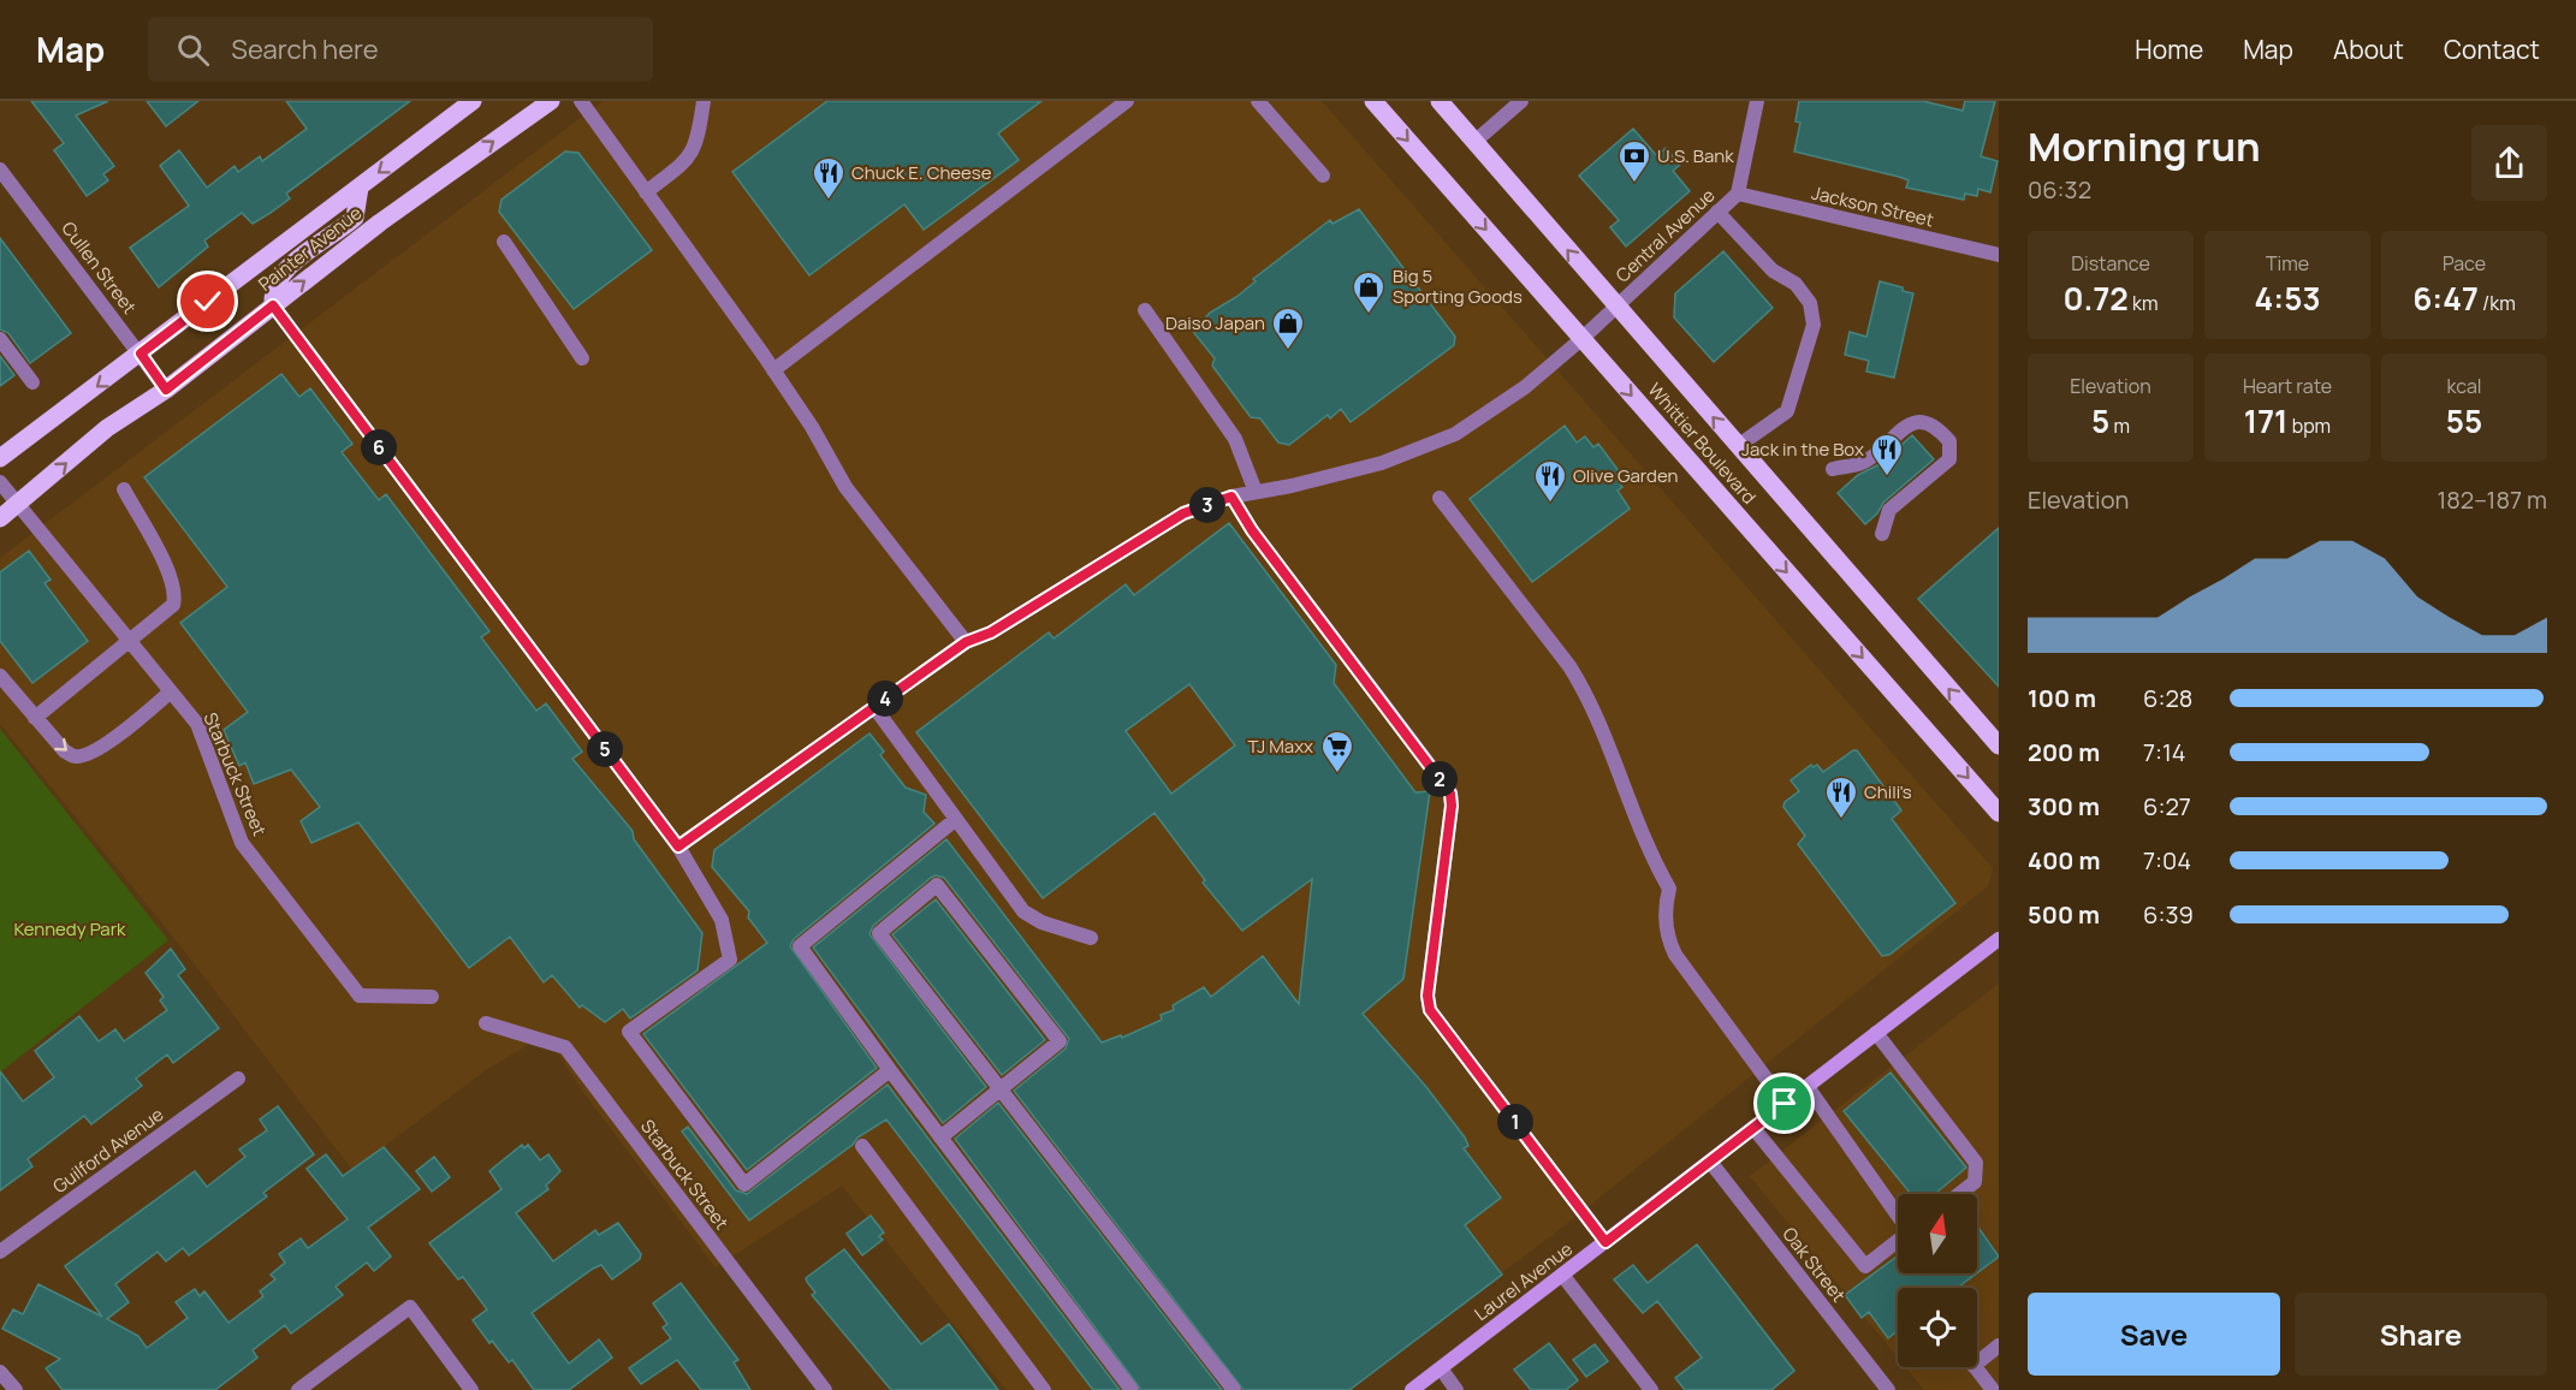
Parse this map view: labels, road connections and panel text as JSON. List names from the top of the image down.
{
  "streets": {
    "main road": ["Painter Avenue", "Whittier Boulevard"],
    "street": [
      "Jackson Street",
      "Central Avenue",
      "Cullen Street",
      "Starbuck Street",
      "Guilford Avenue",
      "Oak Street",
      "Laurel Avenue"
    ]
  },
  "crossings": [
    ["Jackson Street", "Central Avenue"],
    ["Central Avenue", "Whittier Boulevard"],
    ["Painter Avenue", "Cullen Street"],
    ["Painter Avenue", "Starbuck Street"],
    ["Oak Street", "Laurel Avenue"]
  ],
  "parks": ["Kennedy Park"],
  "places": {
    "bank": ["U.S. Bank"],
    "restaurant": [
      "Chuck E. Cheese",
      "Jack in the Box",
      "Olive Garden",
      "Chili's"
    ],
    "shop": ["Big 5 Sporting Goods", "Daiso Japan"],
    "supermarket": ["TJ Maxx"]
  },
  "north": "top",
  "page": {
    "header": "Map",
    "search": "Search here",
    "nav": [
      "Home",
      "Map",
      "About",
      "Contact"
    ],
    "heading": ["Morning run", "06:32"],
    "stats": [
      ["Distance", "0.72 km"],
      ["Time", "4:53"],
      ["Pace", "6:47 /km"],
      ["Elevation", "5 m"],
      ["Heart rate", "171 bpm"],
      ["kcal", "55"]
    ],
    "pins": [
      "6",
      "3",
      "4",
      "5",
      "2",
      "1"
    ],
    "chart": ["Elevation", "182–187 m"],
    "list": [
      {
        "name": "100 m",
        "note": "6:28"
      },
      {
        "name": "200 m",
        "note": "7:14"
      },
      {
        "name": "300 m",
        "note": "6:27"
      },
      {
        "name": "400 m",
        "note": "7:04"
      },
      {
        "name": "500 m",
        "note": "6:39"
      }
    ],
    "buttons": ["Save", "Share"]
  }
}
